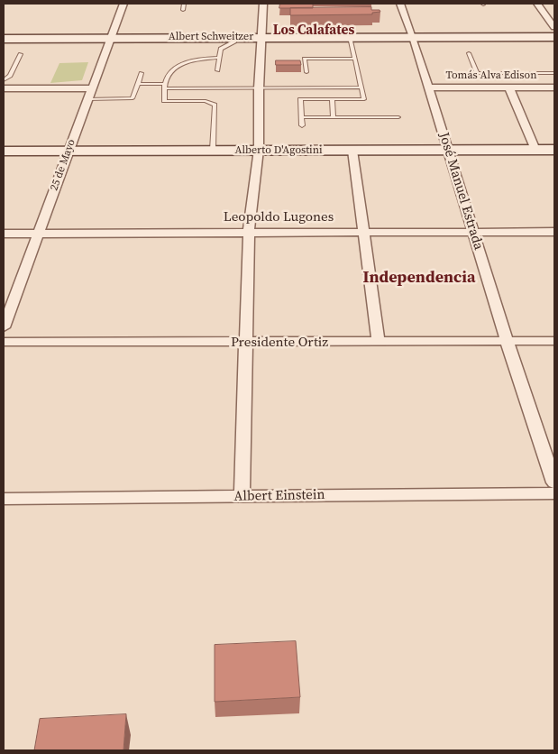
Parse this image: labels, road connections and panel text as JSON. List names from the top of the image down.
{
  "streets": {
    "main road": ["Albert Schweitzer", "Alberto D'Agostini"],
    "street": [
      "Tomás Alva Edison",
      "25 de Mayo",
      "José Manuel Estrada",
      "Leopoldo Lugones",
      "Presidente Ortiz",
      "Albert Einstein"
    ]
  },
  "crossings": [
    ["Albert Schweitzer", "25 de Mayo"],
    ["Albert Schweitzer", "José Manuel Estrada"],
    ["Tomás Alva Edison", "José Manuel Estrada"],
    ["Alberto D'Agostini", "25 de Mayo"],
    ["Alberto D'Agostini", "José Manuel Estrada"],
    ["25 de Mayo", "Leopoldo Lugones"],
    ["José Manuel Estrada", "Leopoldo Lugones"],
    ["José Manuel Estrada", "Presidente Ortiz"]
  ],
  "districts": ["Los Calafates", "Independencia"]
}
